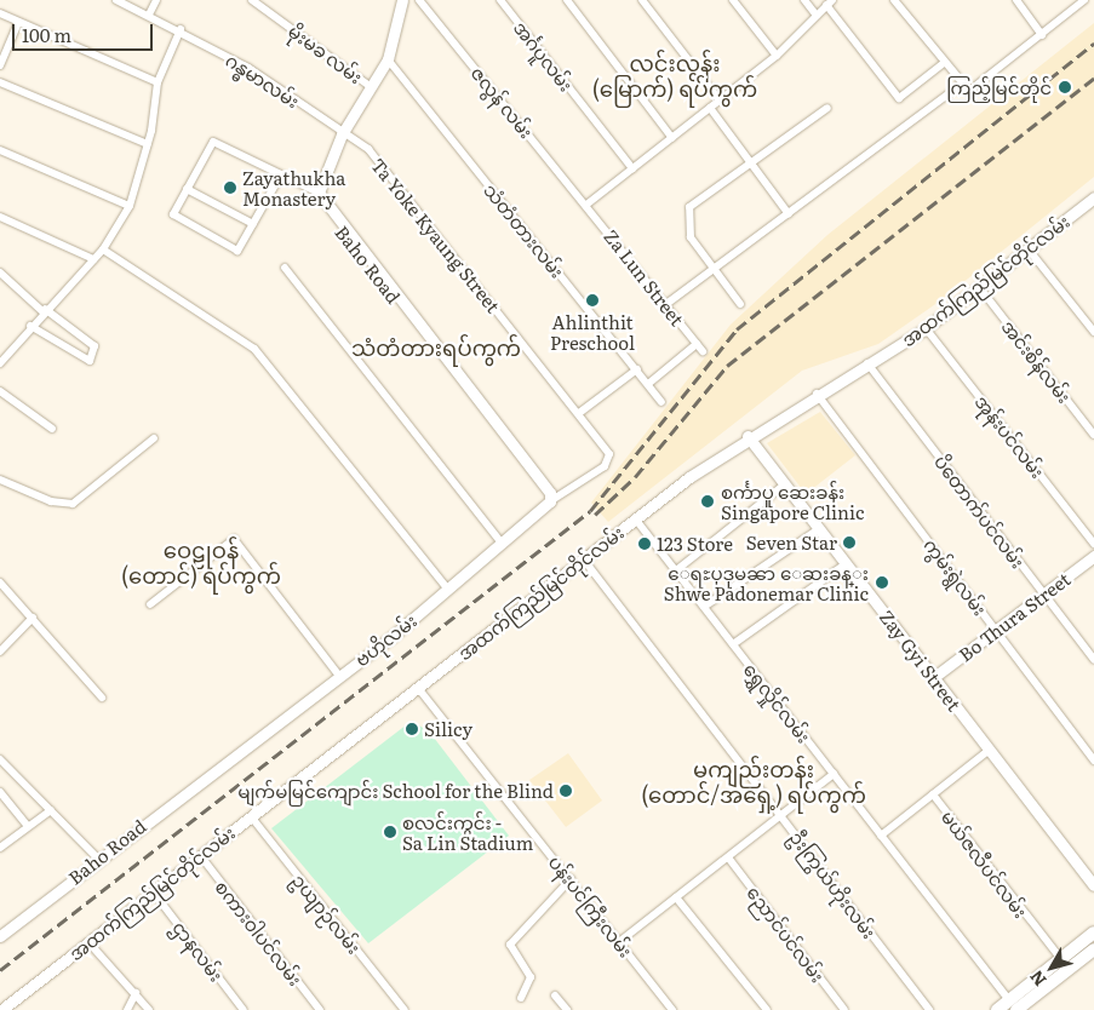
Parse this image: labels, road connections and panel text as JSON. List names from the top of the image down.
{
  "streets": {
    "main road": [
      "Baho Road",
      "အထက်ကြည်မြင်တိုင်လမ်း",
      "Bo Thura Street",
      "ဗဟိုလမ်း",
      "Zay Gyi Street"
    ],
    "street": [
      "မိုးမခ လမ်း",
      "အင်္ဂပူလမ်း",
      "ဂန္ဓမာလမ်း",
      "ဇလွန် လမ်း",
      "သံတံတားလမ်း",
      "Ta Yoke Kyaung Street",
      "Za Lun Street",
      "အင်းစိန်လမ်း",
      "အုန်းပင်လမ်း",
      "ပိတောက်ပင်လမ်း",
      "ကွမ်းရွဲလမ်း",
      "ရွှေလှိုင်လမ်း",
      "မယ်ဇလီပင်လမ်း",
      "ဦးကြွယ်ဟိုးလမ်း",
      "ပန်းပင်ကြီးလမ်း",
      "ဥယျာဉ်လမ်း",
      "စကားဝါပင်လမ်း",
      "ညောင်ပင်လမ်း",
      "ဌာနလမ်း"
    ]
  },
  "crossings": [
    ["ဂန္ဓမာလမ်း", "Ta Yoke Kyaung Street"],
    ["ဇလွန် လမ်း", "Za Lun Street"],
    ["Ta Yoke Kyaung Street", "Baho Road"],
    ["Ta Yoke Kyaung Street", "ဗဟိုလမ်း"],
    ["Baho Road", "ဗဟိုလမ်း"],
    ["အထက်ကြည်မြင်တိုင်လမ်း", "အင်းစိန်လမ်း"],
    ["အထက်ကြည်မြင်တိုင်လမ်း", "အုန်းပင်လမ်း"],
    ["အထက်ကြည်မြင်တိုင်လမ်း", "ပိတောက်ပင်လမ်း"],
    ["အထက်ကြည်မြင်တိုင်လမ်း", "ကွမ်းရွဲလမ်း"],
    ["အထက်ကြည်မြင်တိုင်လမ်း", "Zay Gyi Street"],
    ["အထက်ကြည်မြင်တိုင်လမ်း", "ရွှေလှိုင်လမ်း"],
    ["အထက်ကြည်မြင်တိုင်လမ်း", "ဦးကြွယ်ဟိုးလမ်း"],
    ["အထက်ကြည်မြင်တိုင်လမ်း", "ပန်းပင်ကြီးလမ်း"],
    ["အထက်ကြည်မြင်တိုင်လမ်း", "ဥယျာဉ်လမ်း"],
    ["အထက်ကြည်မြင်တိုင်လမ်း", "စကားဝါပင်လမ်း"],
    ["အထက်ကြည်မြင်တိုင်လမ်း", "ဌာနလမ်း"],
    ["ပိတောက်ပင်လမ်း", "Bo Thura Street"],
    ["ကွမ်းရွဲလမ်း", "Bo Thura Street"],
    ["Bo Thura Street", "Zay Gyi Street"]
  ],
  "districts": [
    "လင်းလွန်း (မြောက်) ရပ်ကွက်",
    "သံတံတားရပ်ကွက်",
    "ဝေဠုဝန် (တောင်) ရပ်ကွက်",
    "မကျည်းတန်း (တောင်/အရှေ့) ရပ်ကွက်"
  ],
  "places": [
    "ကြည့်မြင်တိုင်",
    "Zayathukha Monastery",
    "Ahlinthit Preschool",
    "စင်္ကာပူ ဆေးခန်း Singapore Clinic",
    "Seven Star",
    "123 Store",
    "ေရႊပုဒုမၼာ ေဆးခန္း Shwe Padonemar Clinic",
    "Silicy",
    "မျက်မမြင်ကျောင်း School for the Blind",
    "စလင်းကွင်း - Sa Lin Stadium"
  ],
  "scale_bar": "100 m",
  "north": "bottom left"
}
